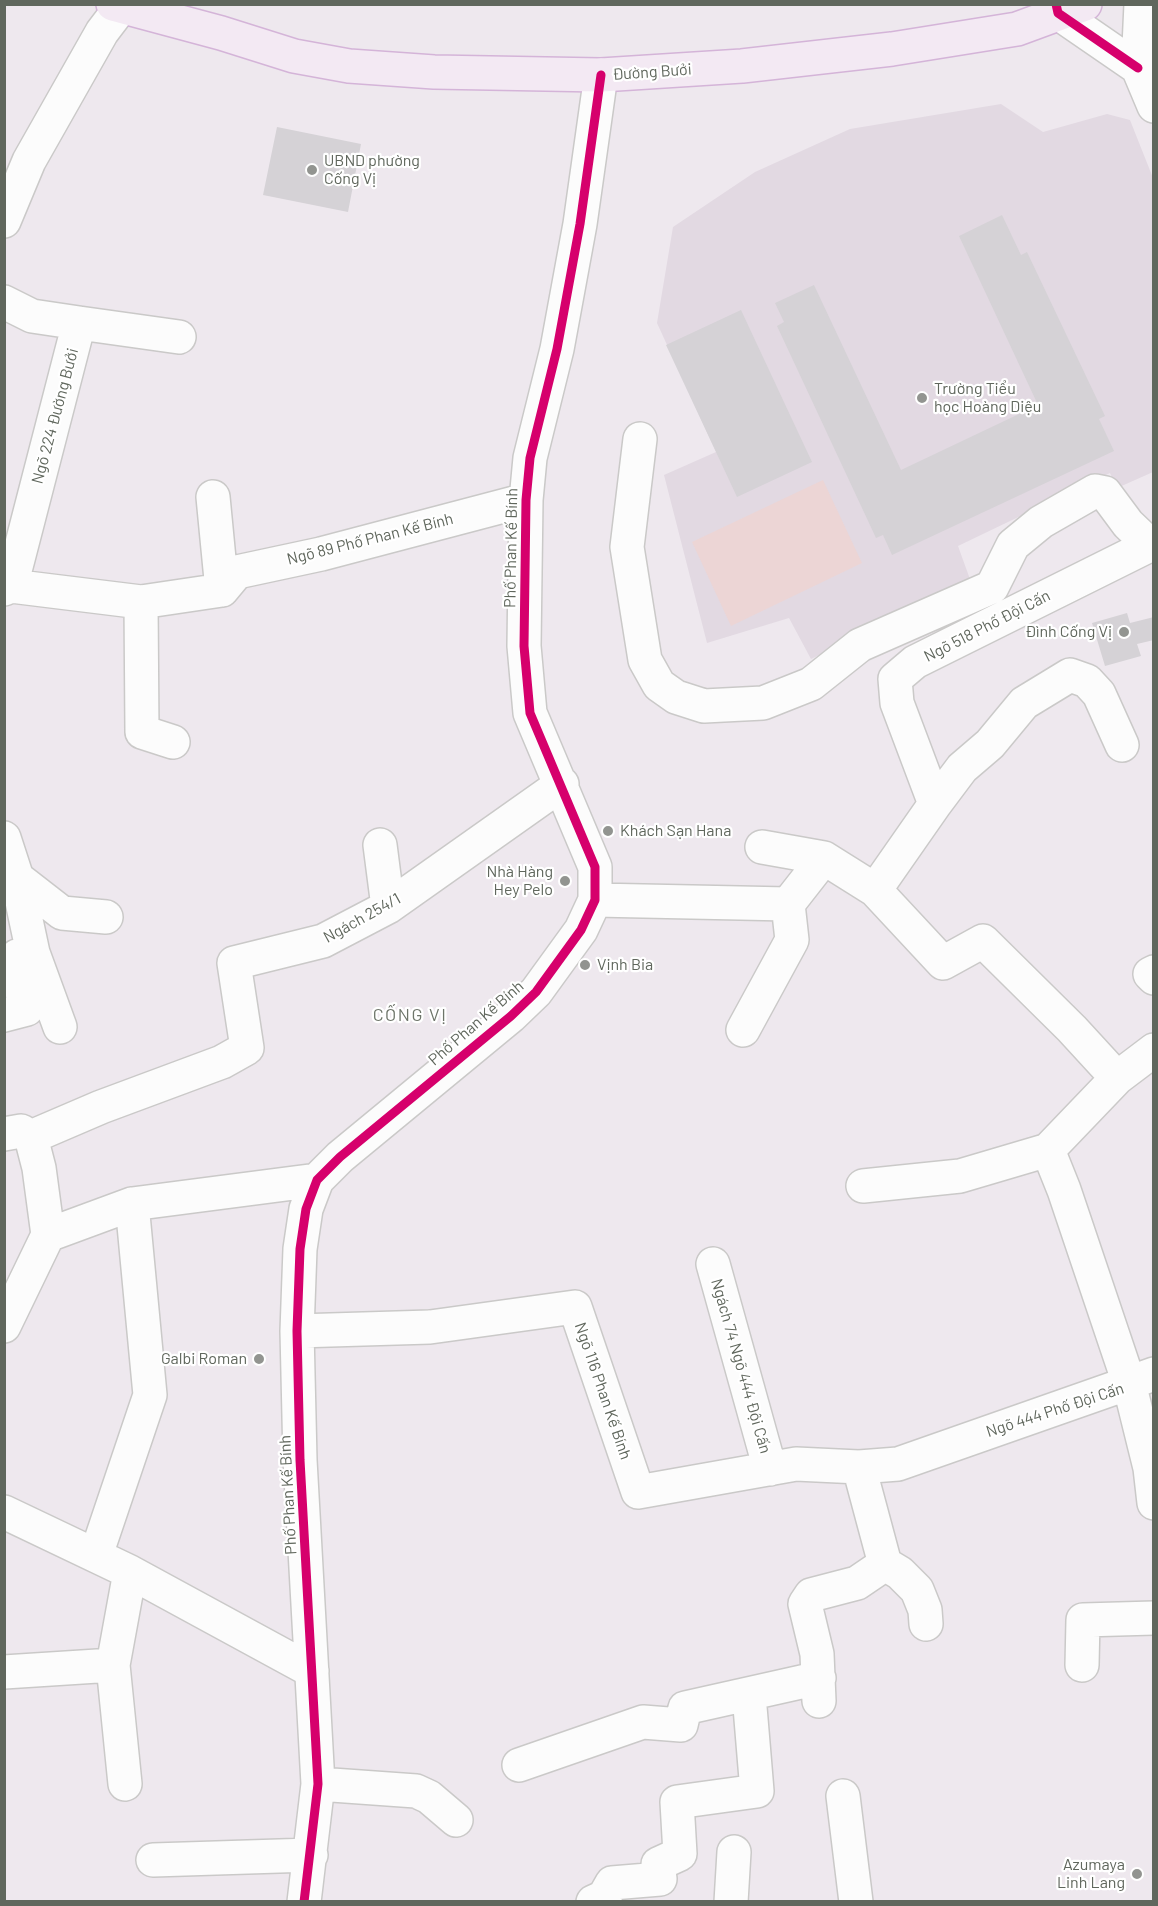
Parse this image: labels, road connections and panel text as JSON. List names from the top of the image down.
{
  "streets": {
    "main road": ["Đường Bưởi"],
    "street": [
      "Ngõ 224 Đường Bưởi",
      "Ngõ 89 Phố Phan Kế Bính",
      "Phố Phan Kế Bính",
      "Ngõ 518 Phố Đội Cấn",
      "Ngách 254/1",
      "Ngách 74 Ngõ 444 Đội Cấn",
      "Ngõ 116 Phan Kế Bính",
      "Ngõ 444 Phố Đội Cấn"
    ]
  },
  "crossings": [
    ["Đường Bưởi", "Phố Phan Kế Bính"],
    ["Ngõ 89 Phố Phan Kế Bính", "Phố Phan Kế Bính"],
    ["Phố Phan Kế Bính", "Ngách 254/1"],
    ["Phố Phan Kế Bính", "Ngõ 116 Phan Kế Bính"],
    ["Ngách 74 Ngõ 444 Đội Cấn", "Ngõ 116 Phan Kế Bính"],
    ["Ngõ 116 Phan Kế Bính", "Ngõ 444 Phố Đội Cấn"]
  ],
  "districts": ["CỐNG VỊ"],
  "places": [
    "UBND phường Cống Vị",
    "Trường Tiểu học Hoàng Diệu",
    "Đình Cống Vị",
    "Khách Sạn Hana",
    "Nhà Hàng Hey Pelo",
    "Vịnh Bia",
    "Galbi Roman",
    "Azumaya Linh Lang"
  ]
}
